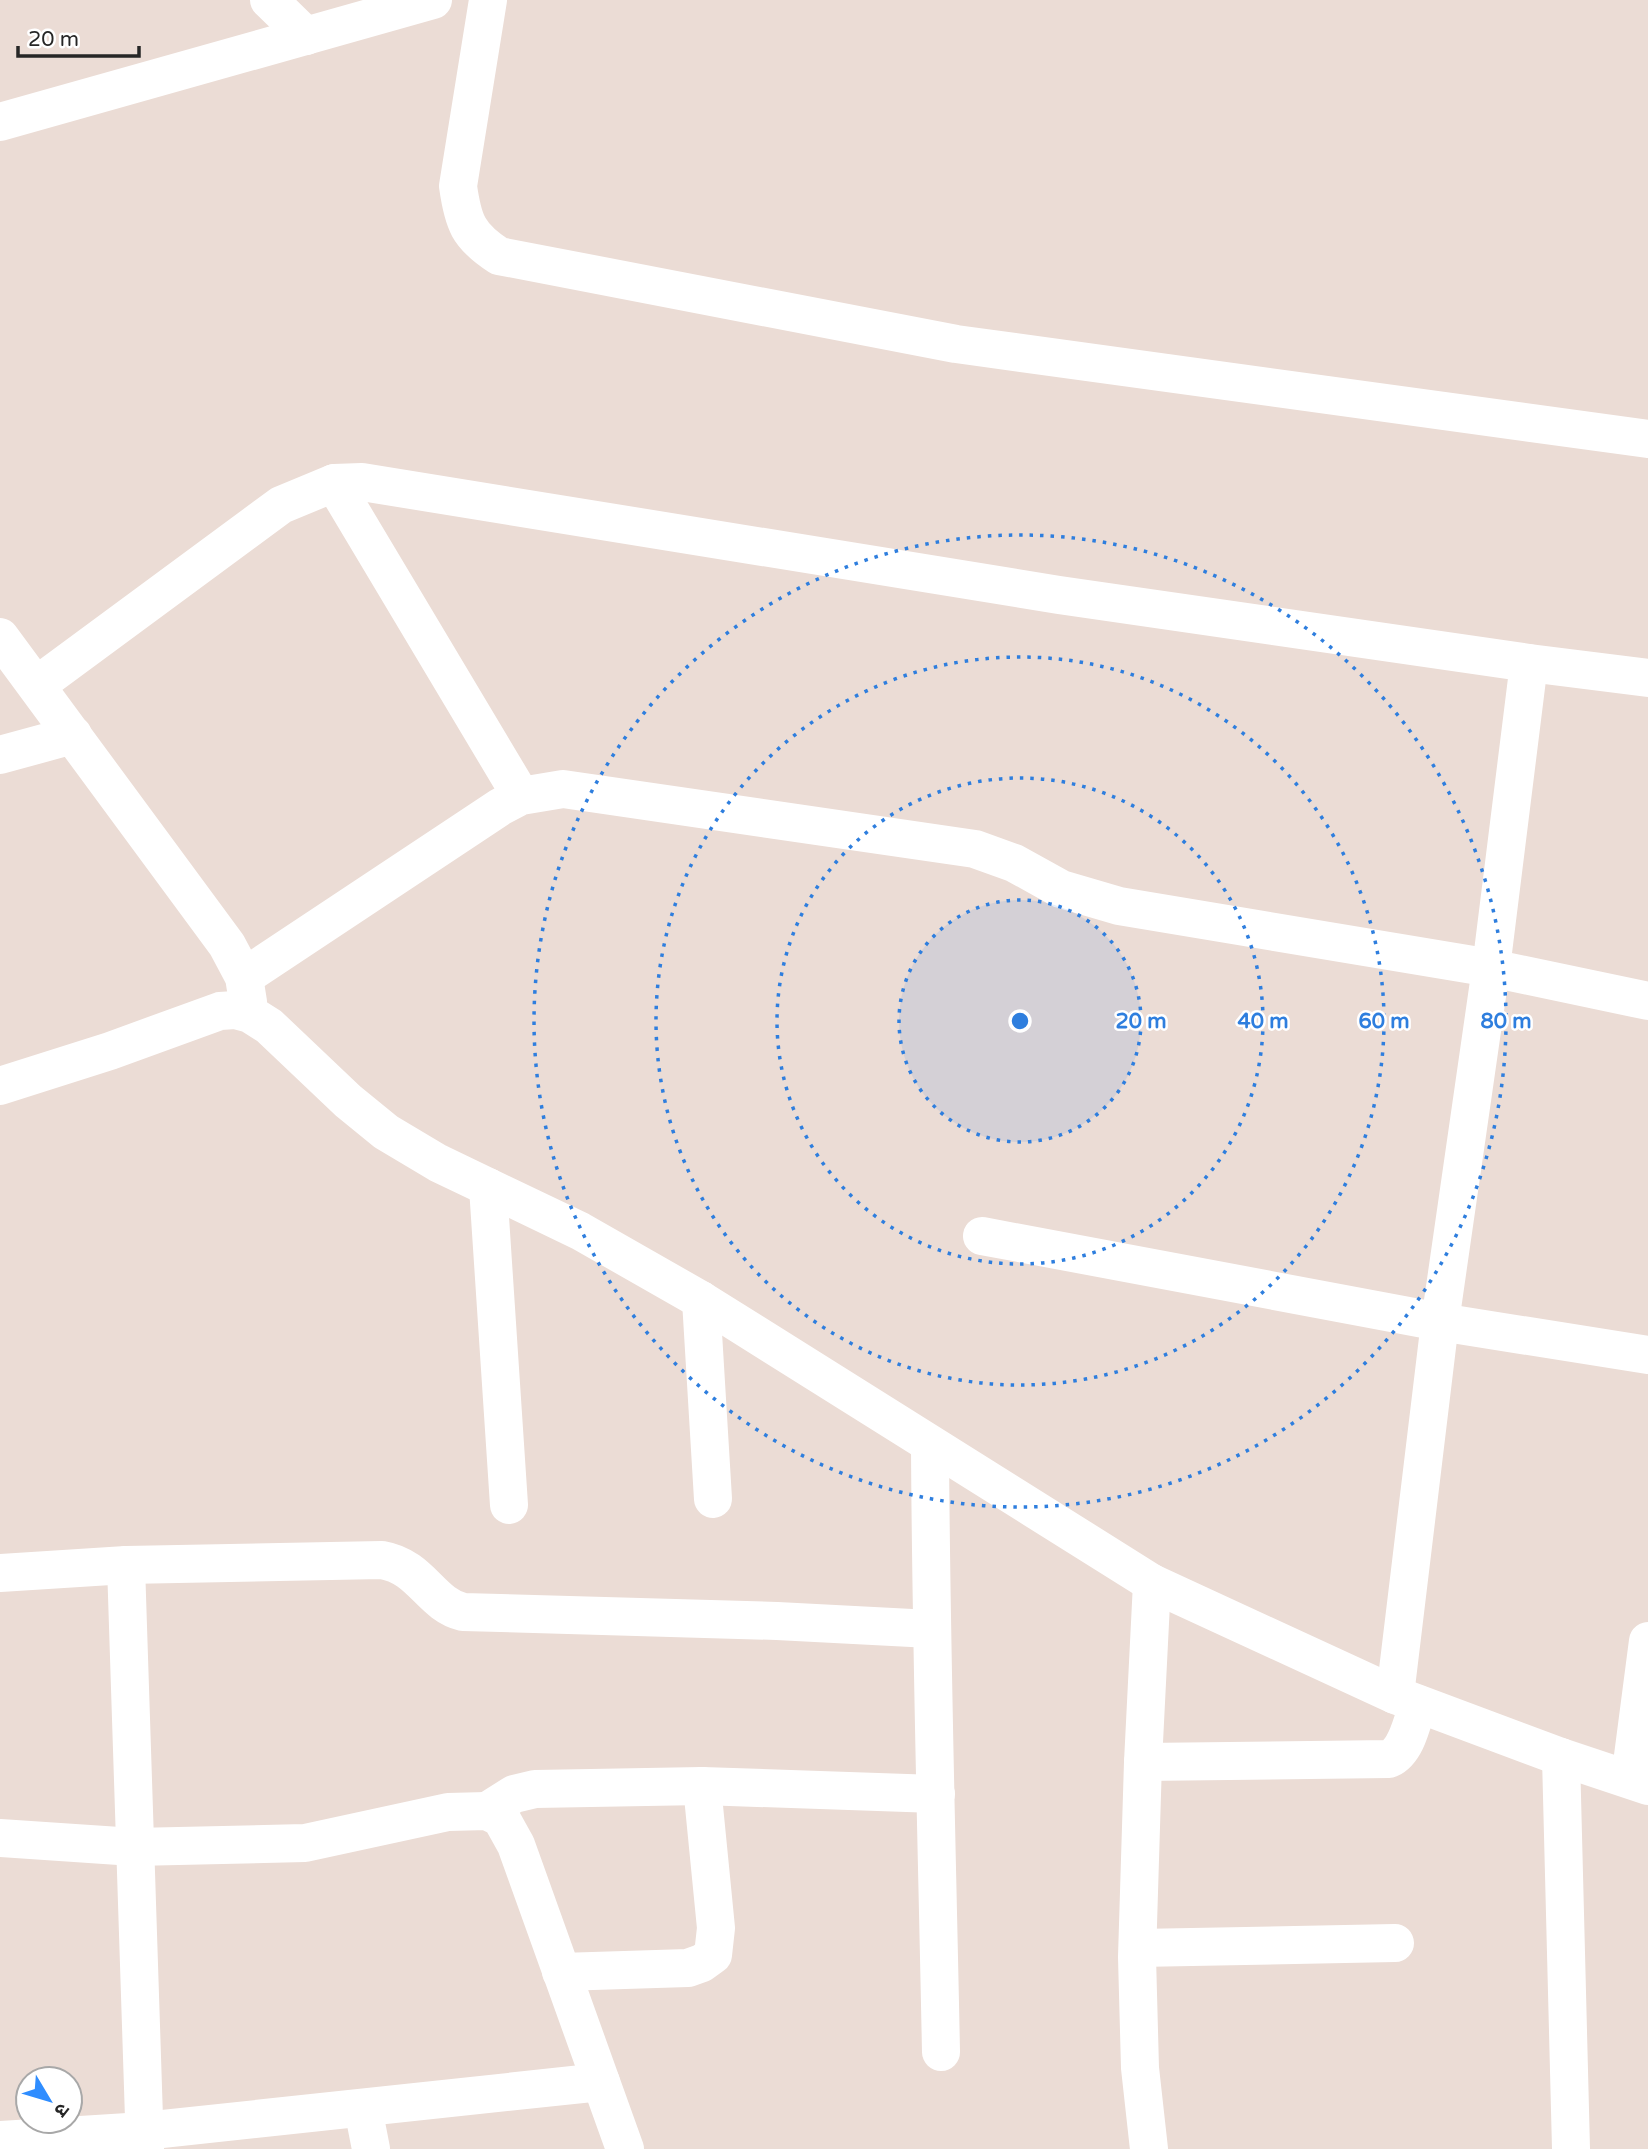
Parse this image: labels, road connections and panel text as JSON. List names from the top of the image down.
{
  "scale_bar": "20 m",
  "north": "bottom right",
  "rings": [
    "20 m",
    "40 m",
    "60 m",
    "80 m"
  ]
}
